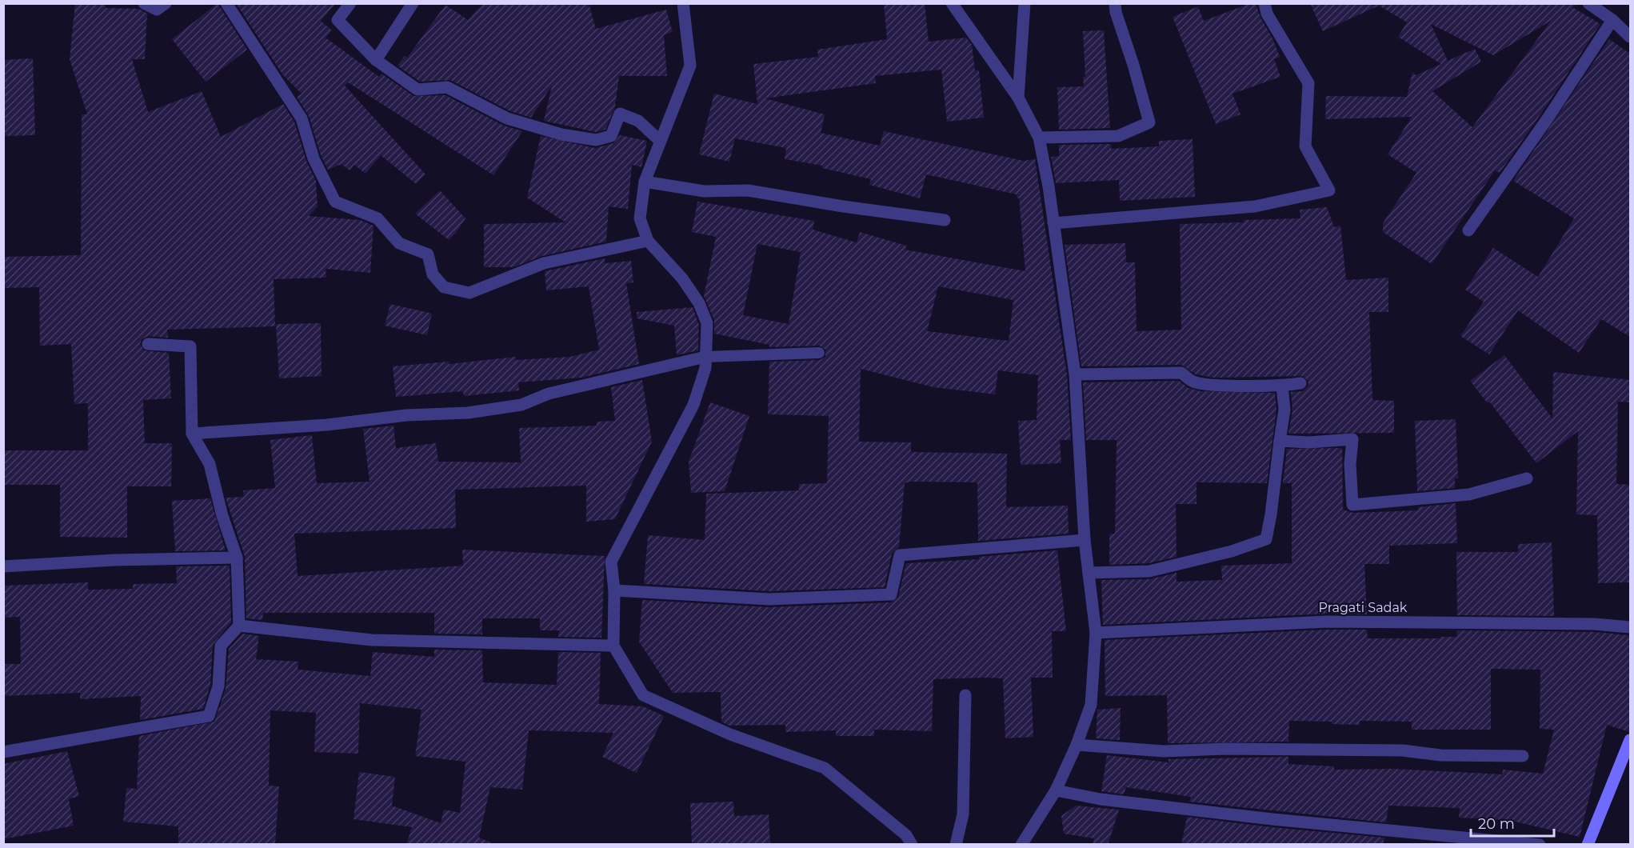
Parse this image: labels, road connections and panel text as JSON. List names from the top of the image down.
{
  "streets": {
    "street": ["Pragati Sadak"]
  },
  "scale_bar": "20 m"
}
